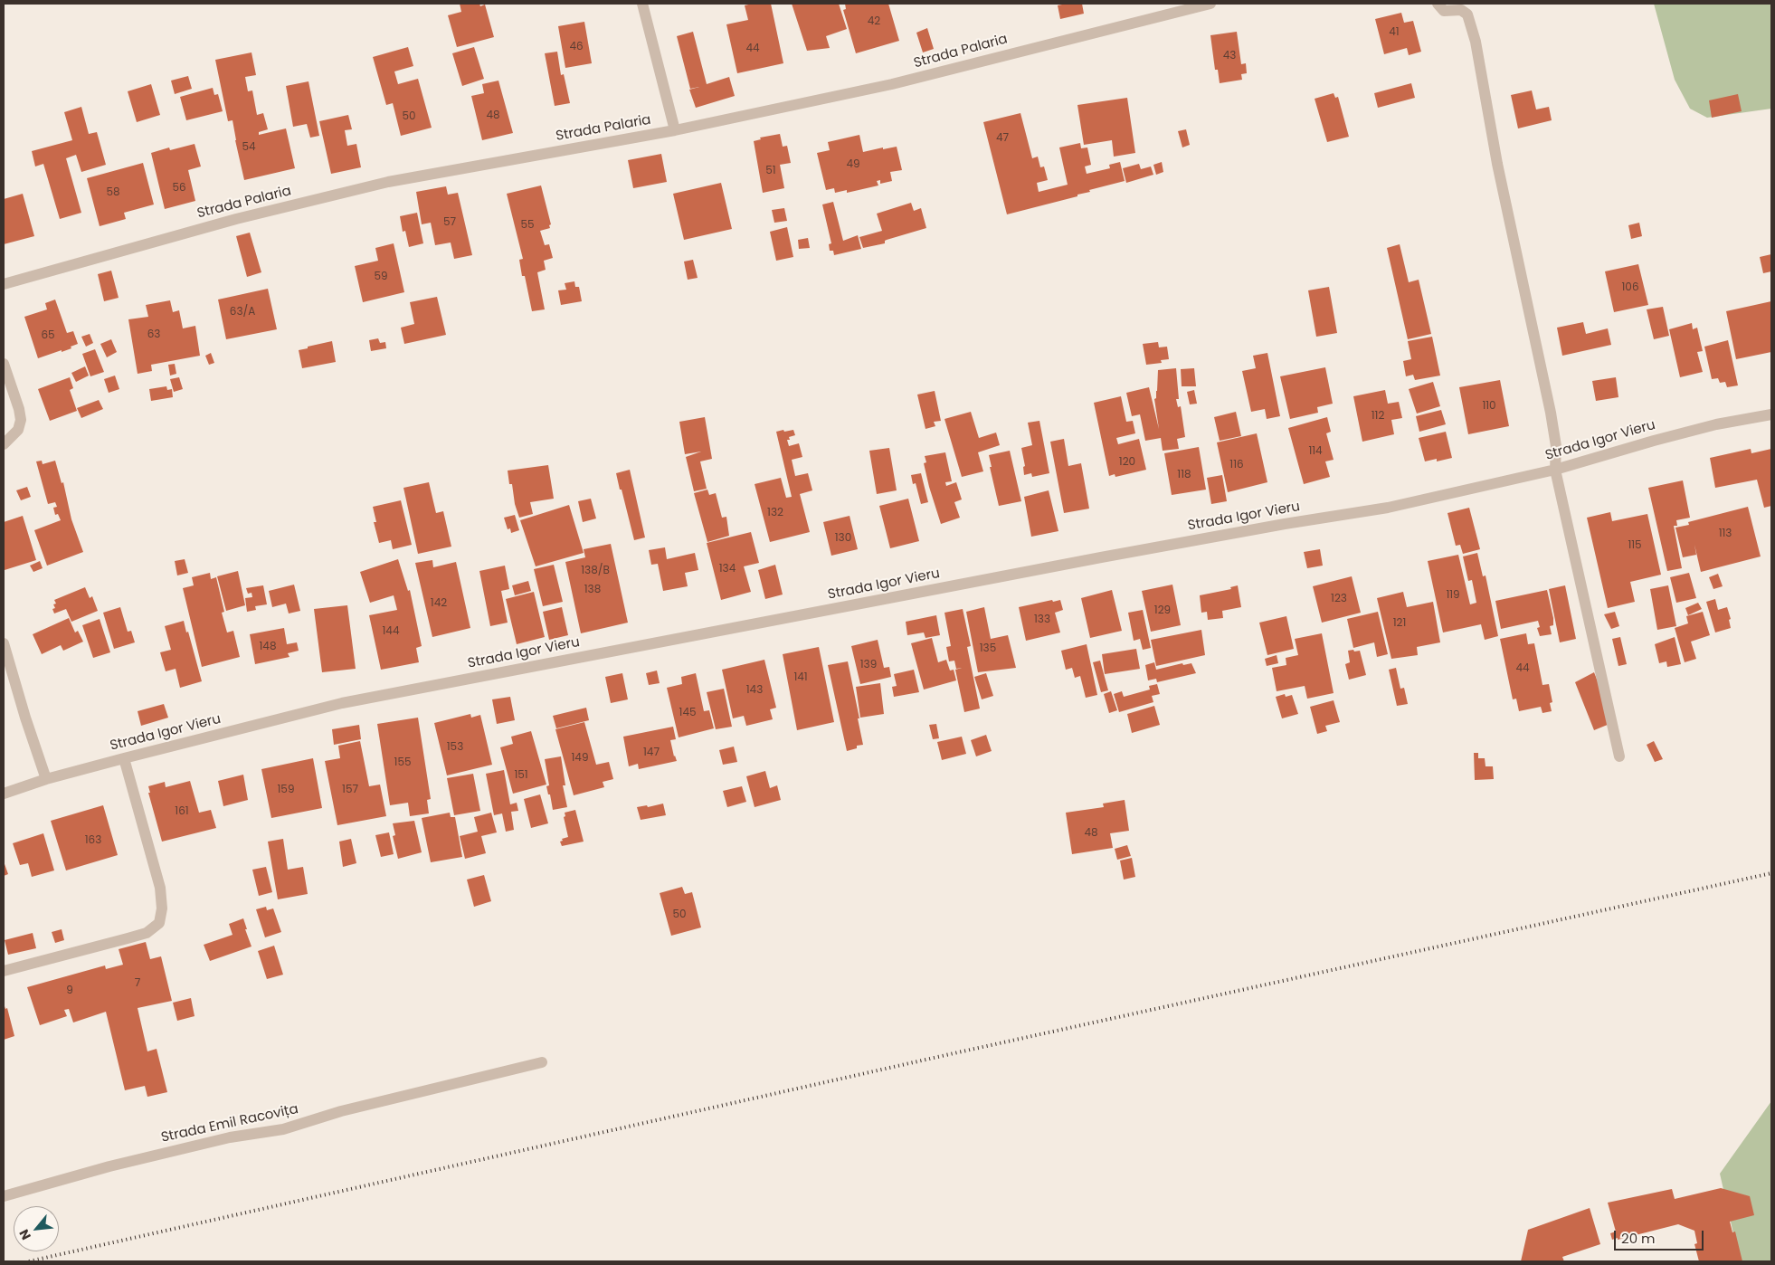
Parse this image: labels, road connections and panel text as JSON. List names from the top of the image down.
{
  "streets": {
    "street": ["Strada Palaria", "Strada Igor Vieru", "Strada Emil Racovița"]
  },
  "house_numbers": [
    "42",
    "41",
    "46",
    "44",
    "43",
    "48",
    "50",
    "47",
    "54",
    "49",
    "51",
    "56",
    "58",
    "57",
    "55",
    "59",
    "106",
    "63/A",
    "63",
    "65",
    "110",
    "112",
    "114",
    "120",
    "116",
    "118",
    "132",
    "113",
    "130",
    "115",
    "134",
    "138/B",
    "138",
    "119",
    "123",
    "142",
    "129",
    "133",
    "121",
    "144",
    "148",
    "135",
    "139",
    "44",
    "141",
    "143",
    "145",
    "153",
    "147",
    "149",
    "155",
    "151",
    "159",
    "157",
    "161",
    "48",
    "163",
    "50",
    "7",
    "9"
  ],
  "scale_bar": "20 m",
  "north": "bottom left"
}
